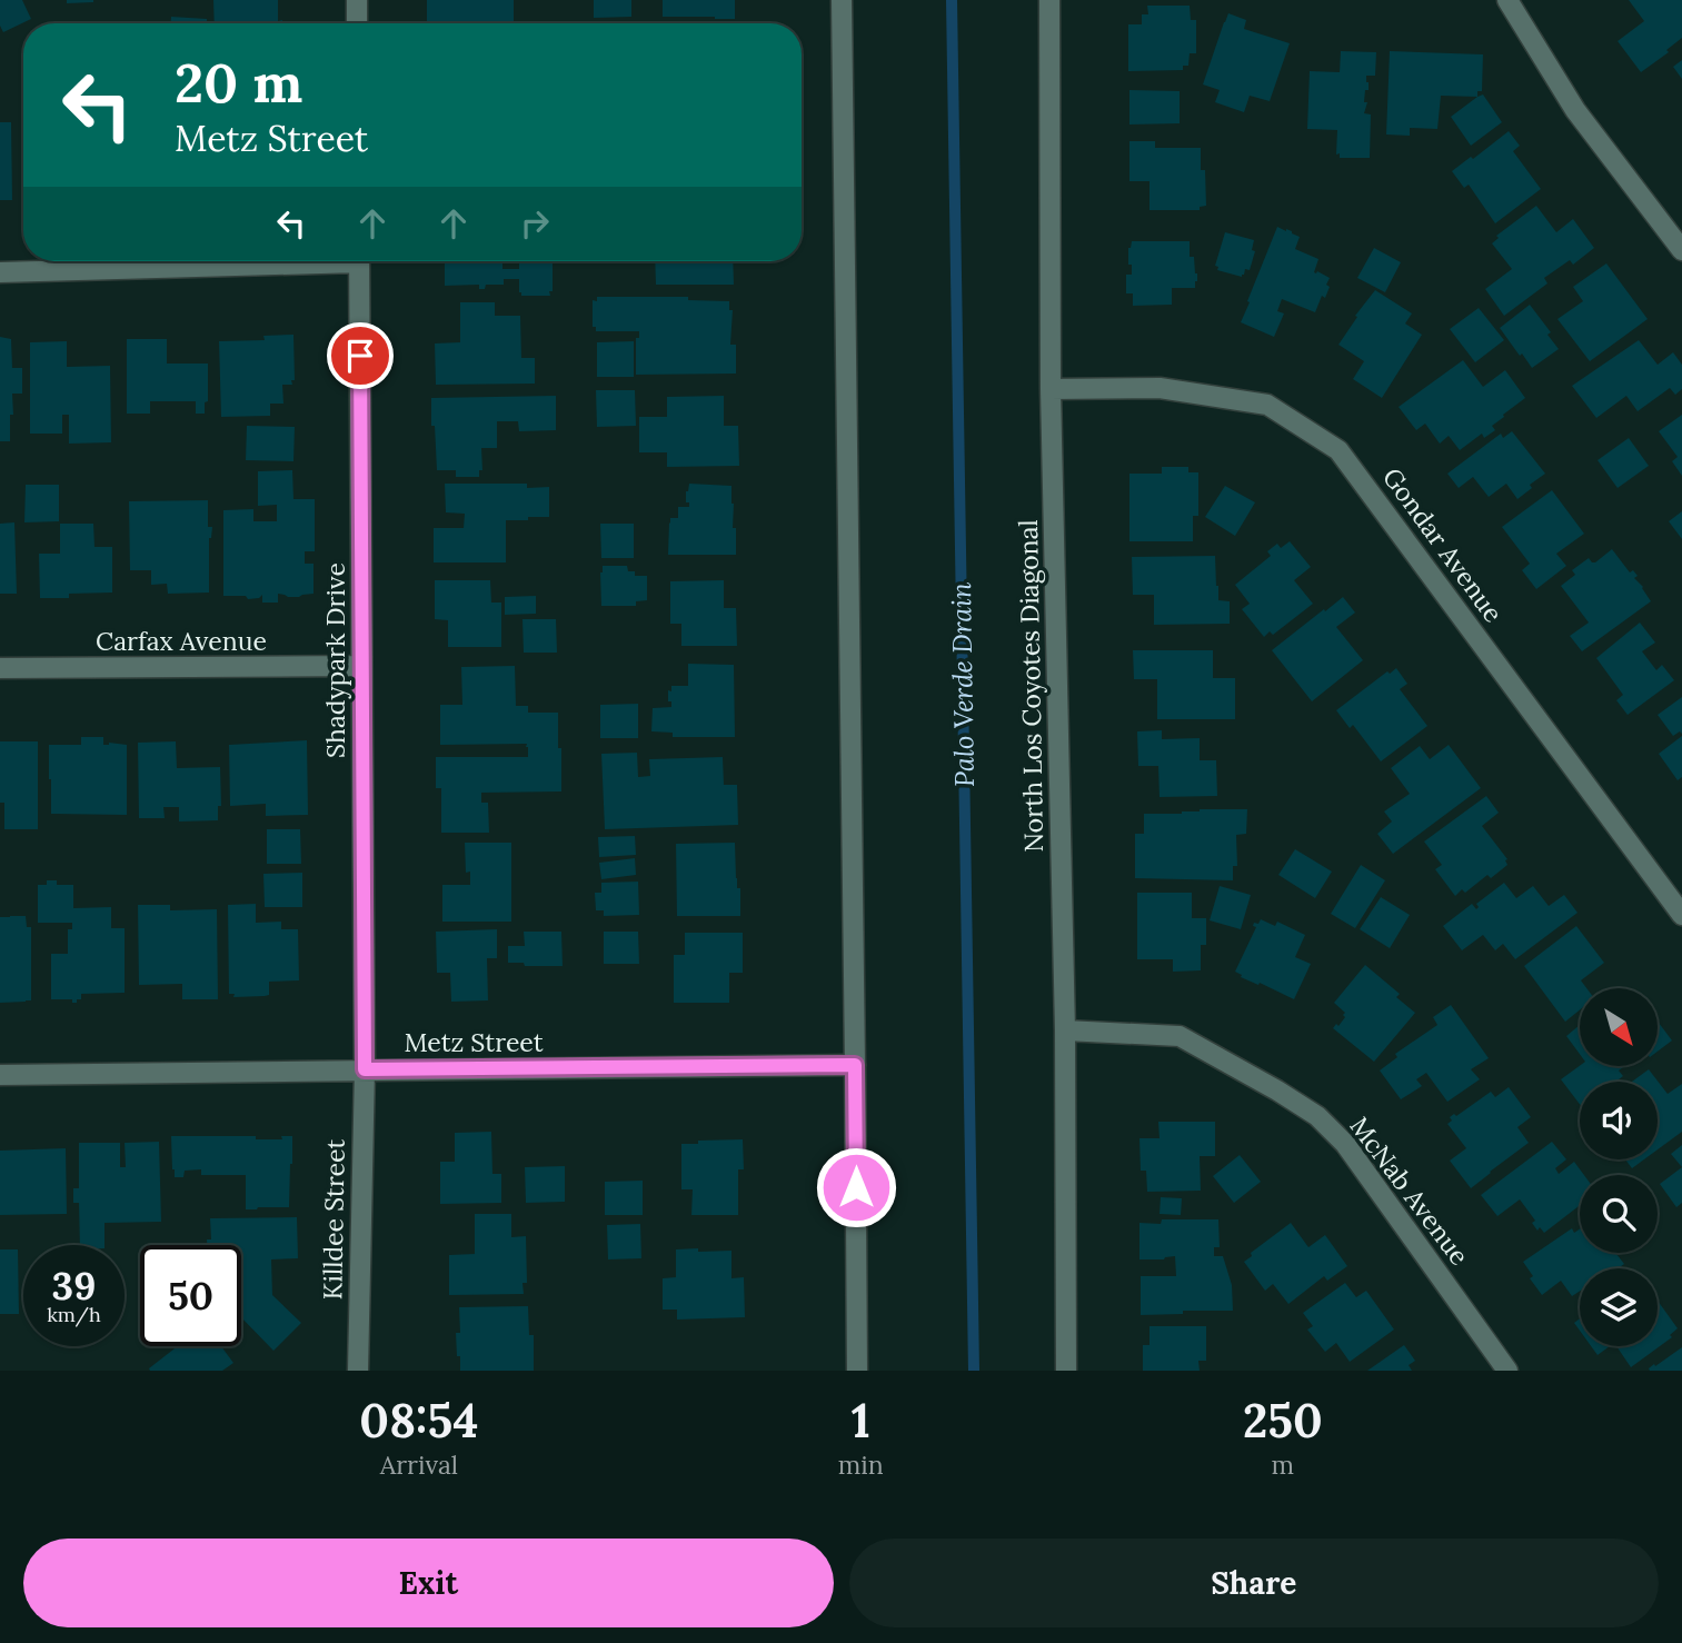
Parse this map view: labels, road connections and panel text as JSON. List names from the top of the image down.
{
  "streets": {
    "street": [
      "Gondar Avenue",
      "Carfax Avenue",
      "Shadypark Drive",
      "North Los Coyotes Diagonal",
      "Metz Street",
      "McNab Avenue",
      "Killdee Street"
    ]
  },
  "crossings": [
    ["Gondar Avenue", "North Los Coyotes Diagonal"],
    ["Carfax Avenue", "Shadypark Drive"],
    ["Shadypark Drive", "Metz Street"],
    ["Shadypark Drive", "Killdee Street"],
    ["North Los Coyotes Diagonal", "McNab Avenue"],
    ["Metz Street", "Killdee Street"]
  ],
  "water": ["Palo Verde Drain"],
  "north": "bottom right",
  "page": {
    "turn": ["20 m", "Metz Street"],
    "speed": "39 km/h",
    "limit": "50",
    "eta": [
      "08:54",
      "Arrival",
      "1",
      "min",
      "250",
      "m"
    ],
    "buttons": ["Exit", "Share"]
  }
}
